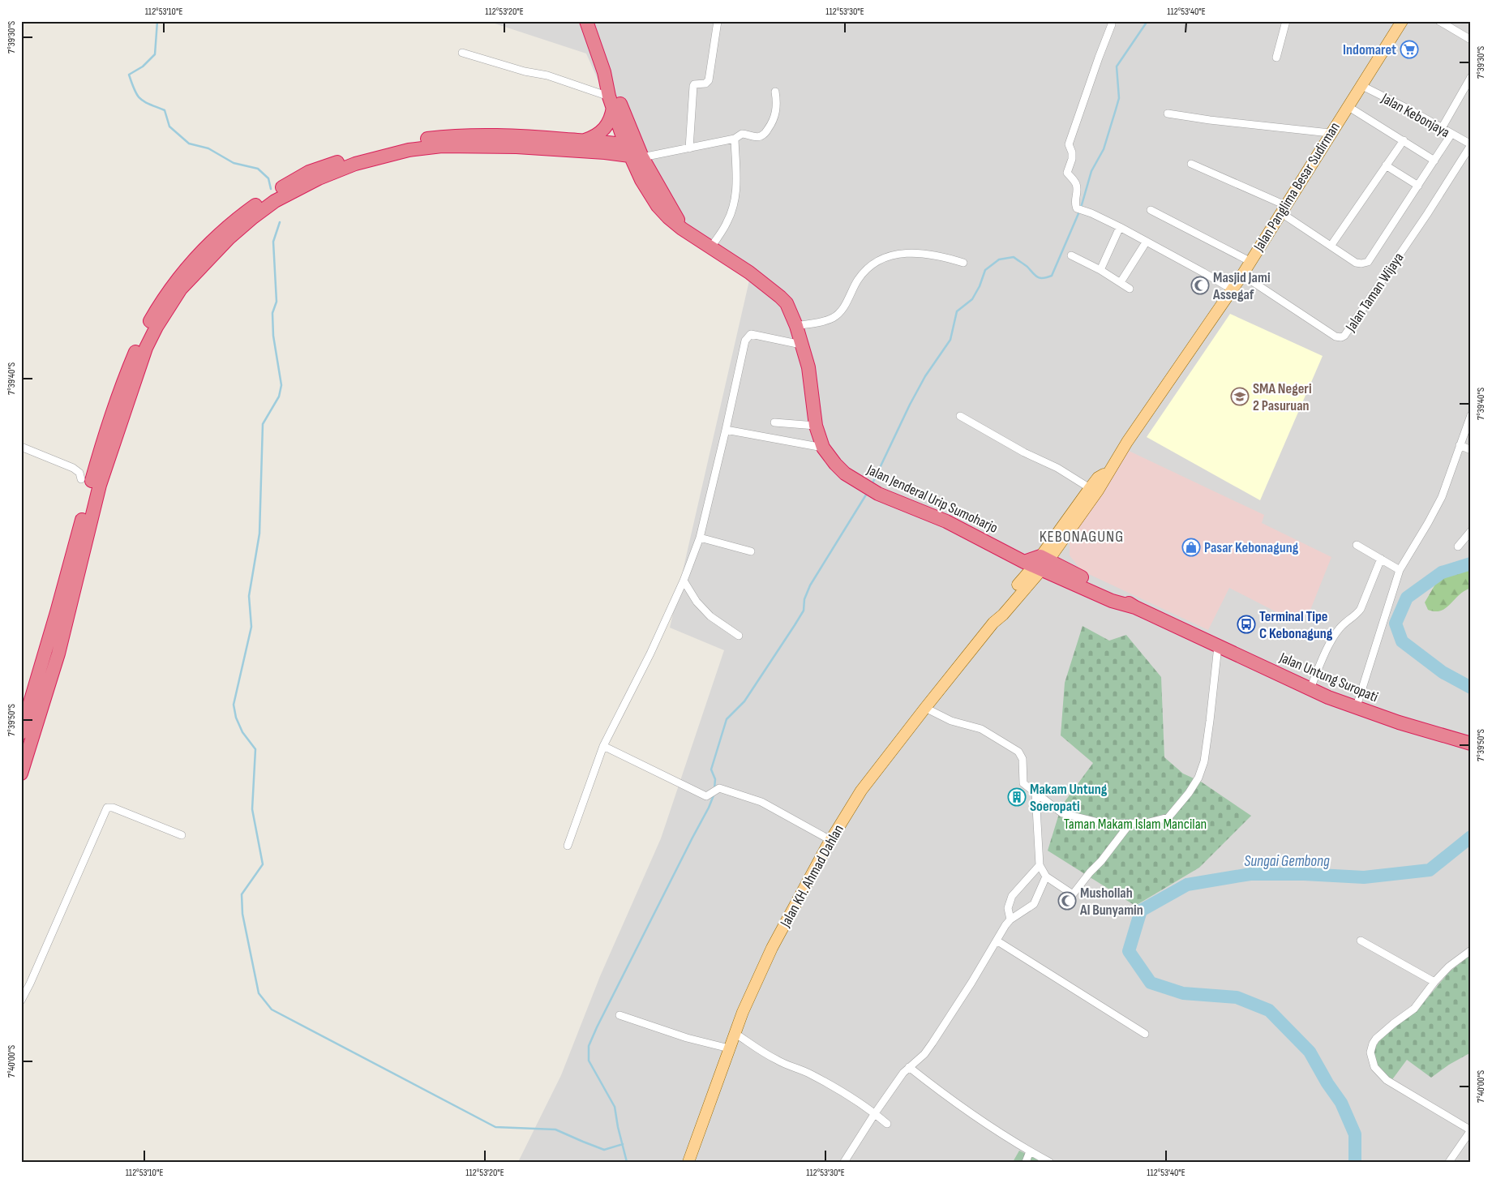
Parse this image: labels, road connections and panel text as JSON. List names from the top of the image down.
{
  "streets": {
    "highway": ["Jalan Jenderal Urip Sumoharjo", "Jalan Untung Suropati"],
    "main road": ["Jalan Panglima Besar Sudirman", "Jalan KH. Ahmad Dahlan"],
    "street": ["Jalan Kebonjaya", "Jalan Taman Wijaya"]
  },
  "crossings": [
    ["Jalan Kebonjaya", "Jalan Panglima Besar Sudirman"],
    ["Jalan Kebonjaya", "Jalan Taman Wijaya"],
    ["Jalan Panglima Besar Sudirman", "Jalan Taman Wijaya"],
    ["Jalan Panglima Besar Sudirman", "Jalan Jenderal Urip Sumoharjo"],
    ["Jalan Panglima Besar Sudirman", "Jalan Untung Suropati"],
    ["Jalan Panglima Besar Sudirman", "Jalan KH. Ahmad Dahlan"],
    ["Jalan Jenderal Urip Sumoharjo", "Jalan Untung Suropati"],
    ["Jalan Jenderal Urip Sumoharjo", "Jalan KH. Ahmad Dahlan"],
    ["Jalan Untung Suropati", "Jalan KH. Ahmad Dahlan"]
  ],
  "districts": ["KEBONAGUNG"],
  "water": ["Sungai Gembong"],
  "parks": ["Taman Makam Islam Mancilan"],
  "places": {
    "supermarket": ["Indomaret"],
    "mosque": ["Masjid Jami Assegaf", "Mushollah Al Bunyamin"],
    "school or university": ["SMA Negeri 2 Pasuruan"],
    "shop": ["Pasar Kebonagung"],
    "bus stop": ["Terminal Tipe C Kebonagung"],
    "building": ["Makam Untung Soeropati"]
  },
  "coordinates": [
    "112°53'10\"E",
    "112°53'20\"E",
    "112°53'30\"E",
    "112°53'40\"E",
    "7°39'30\"S",
    "7°39'40\"S",
    "7°39'50\"S",
    "7°40'00\"S"
  ]
}
